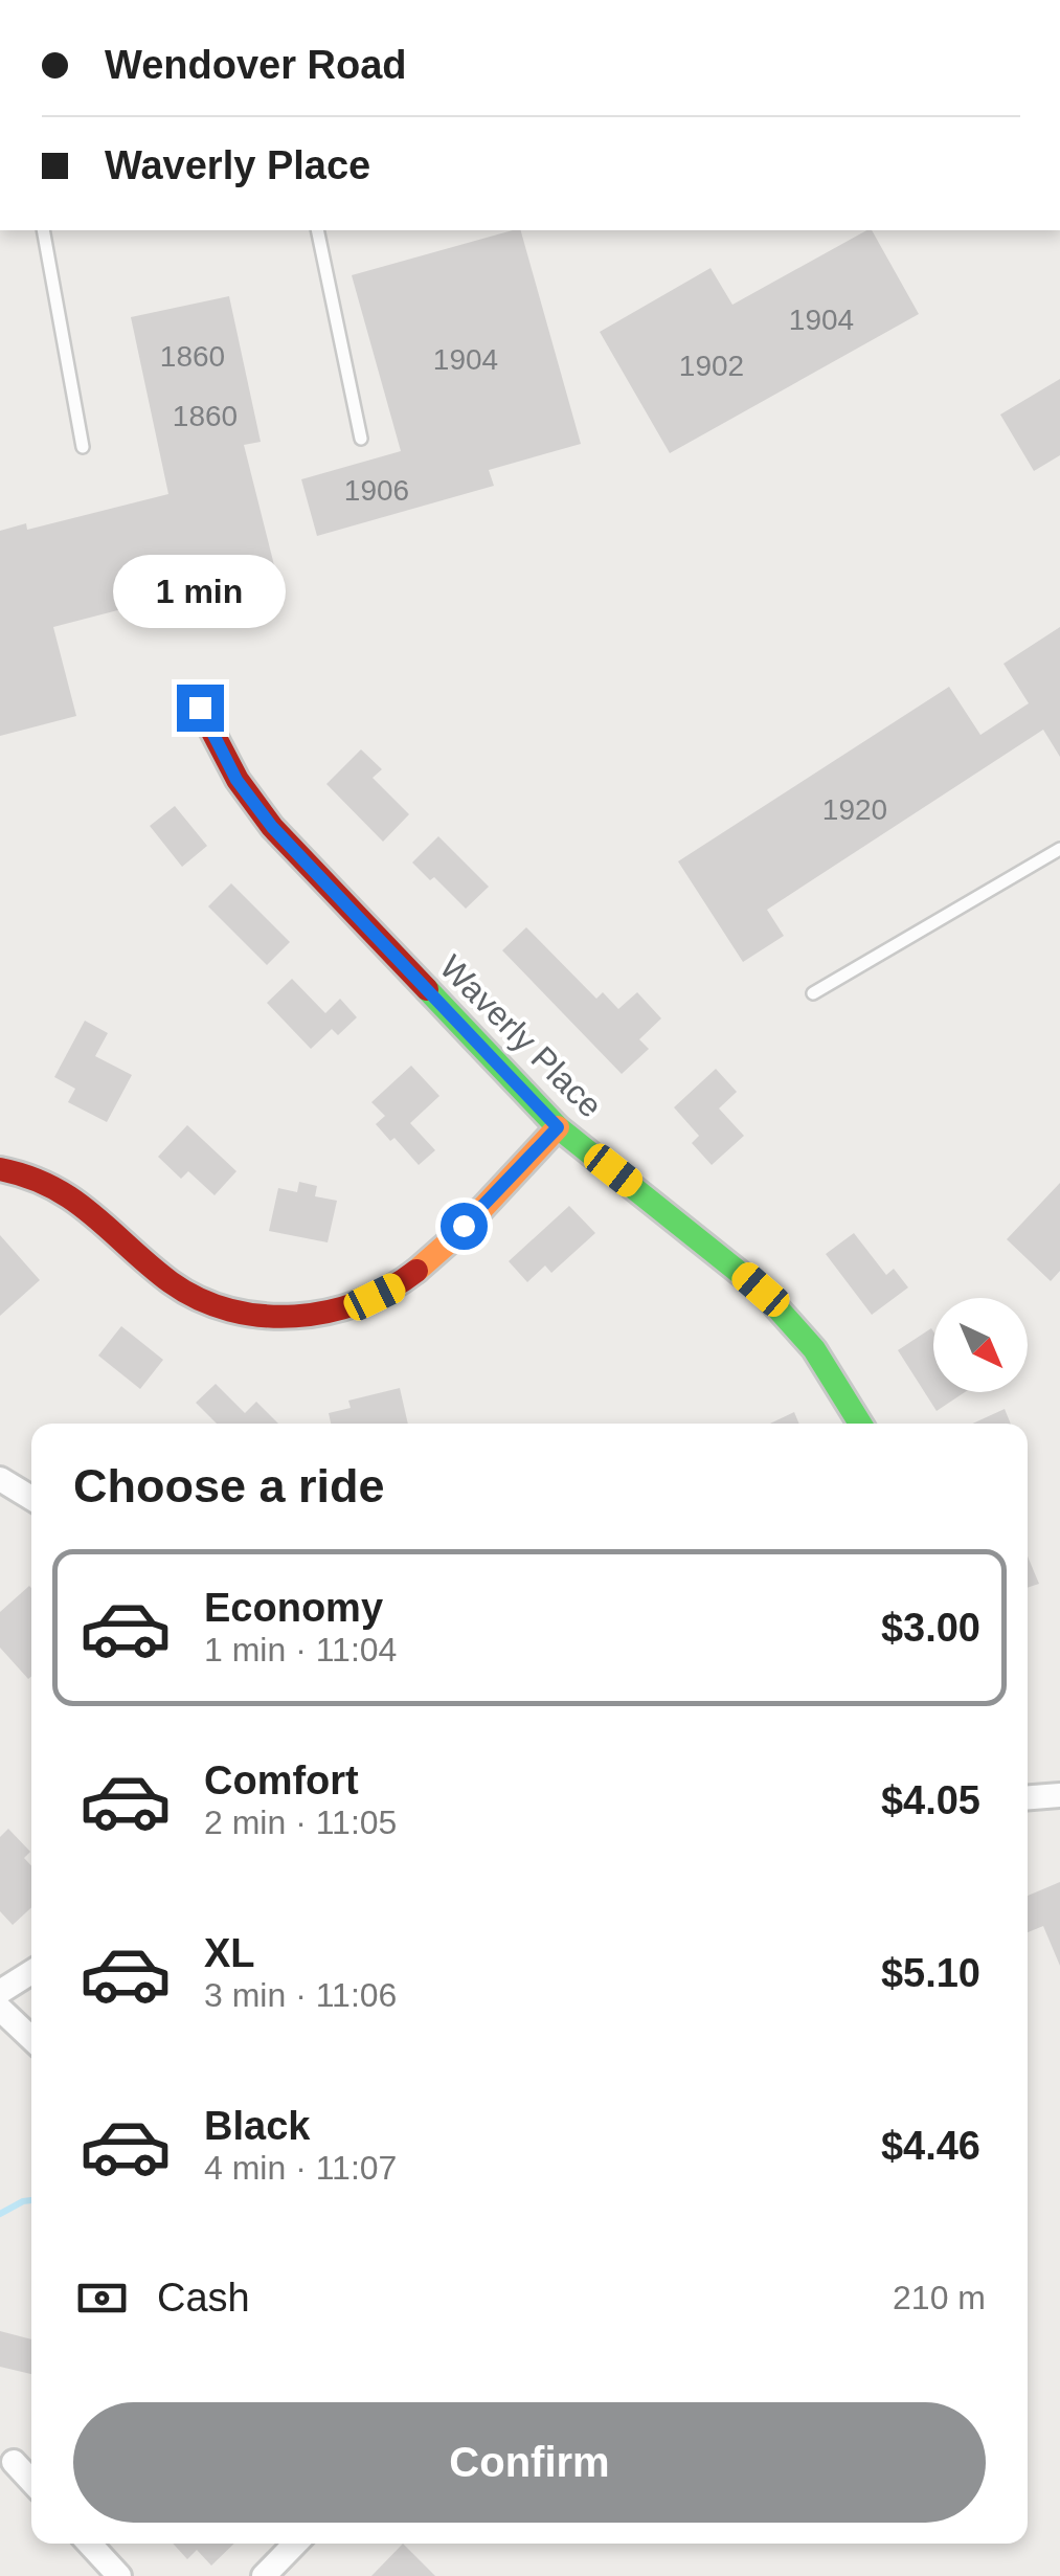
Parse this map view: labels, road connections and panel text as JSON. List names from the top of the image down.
{
  "streets": {
    "street": ["Waverly Place"]
  },
  "house_numbers": [
    "1904",
    "1860",
    "1904",
    "1902",
    "1860",
    "1906",
    "1920"
  ],
  "north": "bottom right",
  "page": {
    "banner": ["Wendover Road", "Waverly Place"],
    "bubble": "1 min",
    "heading": "Choose a ride",
    "list": [
      {
        "name": "Economy",
        "note": "1 min · 11:04",
        "value": "$3.00"
      },
      {
        "name": "Comfort",
        "note": "2 min · 11:05",
        "value": "$4.05"
      },
      {
        "name": "XL",
        "note": "3 min · 11:06",
        "value": "$5.10"
      },
      {
        "name": "Black",
        "note": "4 min · 11:07",
        "value": "$4.46"
      }
    ],
    "pay": ["Cash", "210 m"],
    "buttons": "Confirm"
  }
}
